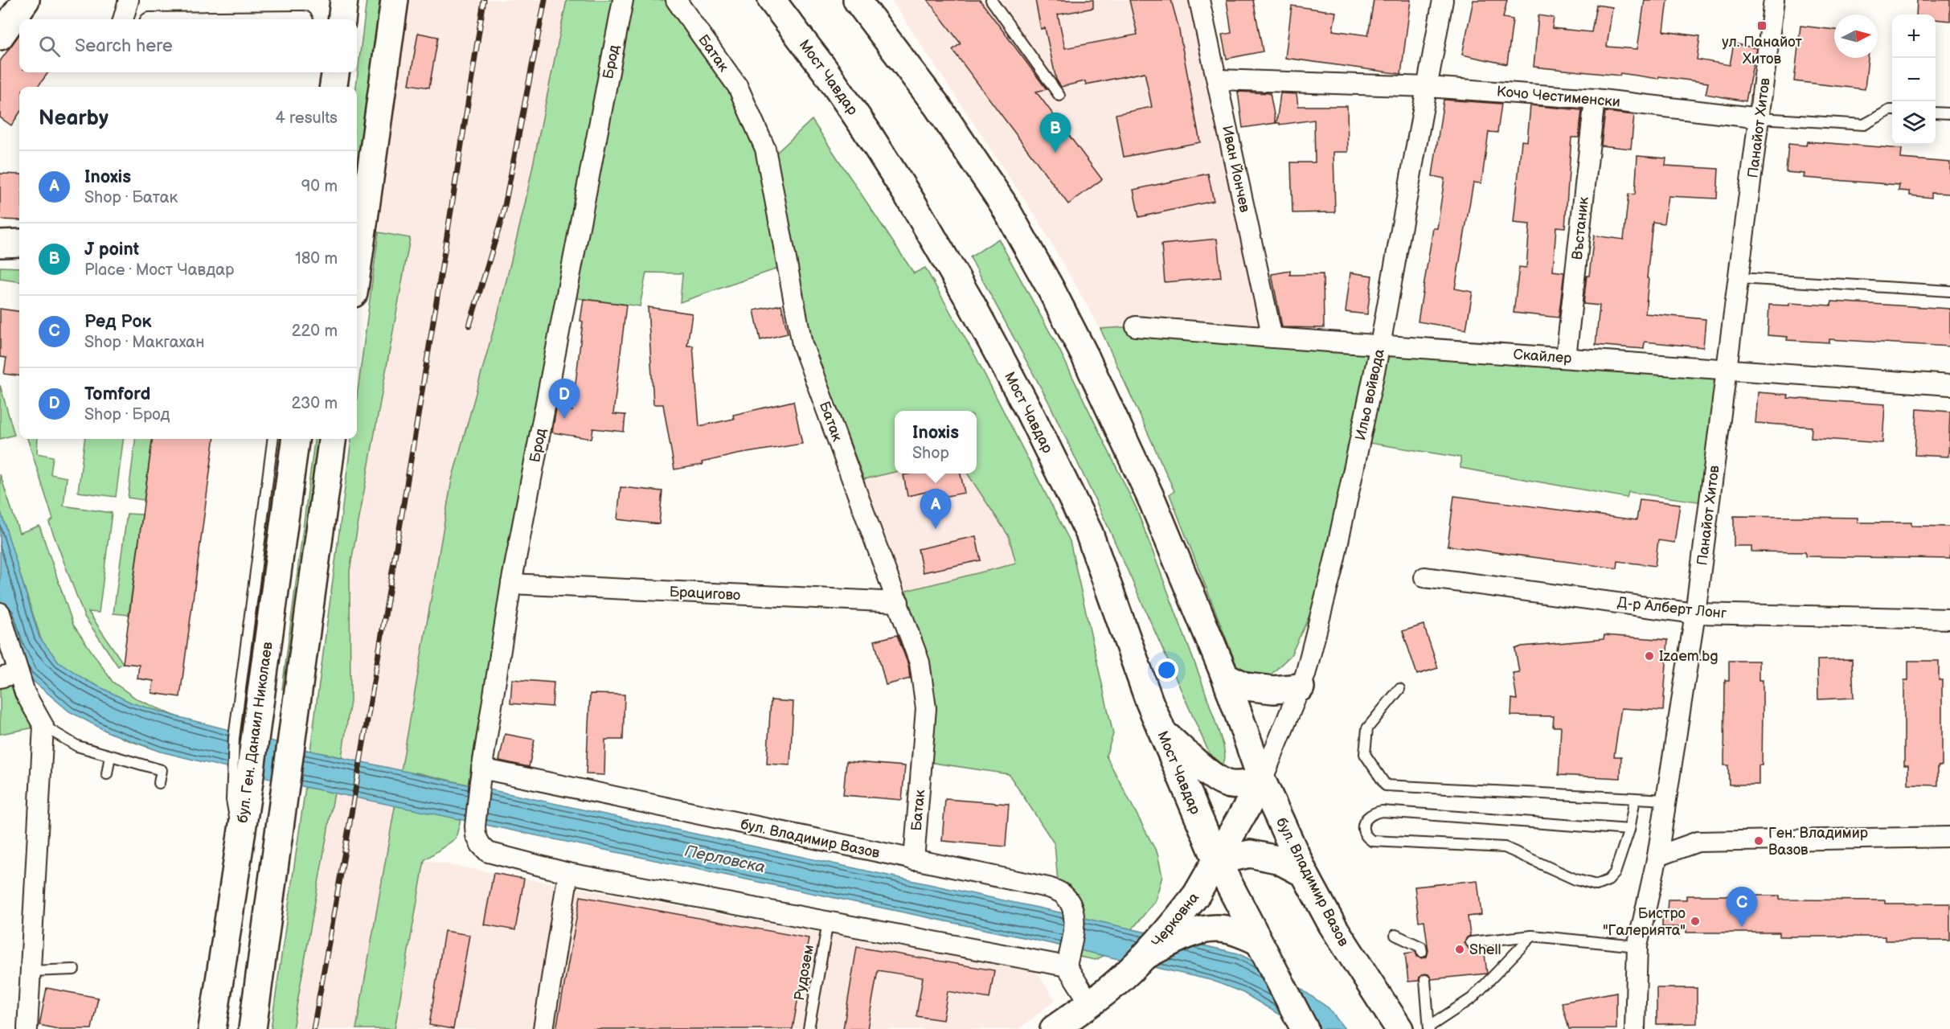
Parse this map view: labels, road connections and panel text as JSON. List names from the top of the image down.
{
  "streets": {
    "main road": [
      "Мост Чавдар",
      "бул. Ген. Данаил Николаев",
      "бул. Владимир Вазов",
      "Черковна"
    ],
    "street": [
      "Батак",
      "Брод",
      "Кочо Честименски",
      "Панайот Хитов",
      "Иван Йончев",
      "Въстаник",
      "Скайлер",
      "Ильо войвода",
      "Брацигово",
      "Д-р Алберт Лонг"
    ],
    "lane": ["Рудозем"]
  },
  "crossings": [
    ["Батак", "Брацигово"],
    ["Батак", "бул. Владимир Вазов"],
    ["Брод", "Брацигово"],
    ["Брод", "бул. Владимир Вазов"],
    ["Мост Чавдар", "Черковна"],
    ["Кочо Честименски", "Панайот Хитов"],
    ["Кочо Честименски", "Иван Йончев"],
    ["Кочо Честименски", "Въстаник"],
    ["Кочо Честименски", "Ильо войвода"],
    ["Панайот Хитов", "Скайлер"],
    ["Панайот Хитов", "Д-р Алберт Лонг"],
    ["Иван Йончев", "Скайлер"],
    ["Въстаник", "Скайлер"],
    ["Скайлер", "Ильо войвода"],
    ["Ильо войвода", "бул. Владимир Вазов"],
    ["Ильо войвода", "Черковна"],
    ["бул. Владимир Вазов", "Черковна"]
  ],
  "water": ["Перловска"],
  "places": {
    "transit": ["ул. Панайот Хитов"],
    "other": [
      "Izaem.bg",
      "Ген. Владимир Вазов",
      "Бистро \"Галерията\"",
      "Shell"
    ]
  },
  "north": "right",
  "page": {
    "map_buttons": ["+", "−"],
    "search": "Search here",
    "heading": ["Nearby", "4 results"],
    "pins": [
      "B",
      "D",
      "A",
      "C"
    ],
    "list": [
      {
        "mark": "A",
        "name": "Inoxis",
        "note": "Shop · Батак",
        "value": "90 m"
      },
      {
        "mark": "B",
        "name": "J point",
        "note": "Place · Мост Чавдар",
        "value": "180 m"
      },
      {
        "mark": "C",
        "name": "Ред Рок",
        "note": "Shop · Макгахан",
        "value": "220 m"
      },
      {
        "mark": "D",
        "name": "Tomford",
        "note": "Shop · Брод",
        "value": "230 m"
      }
    ],
    "popup": ["Inoxis", "Shop"]
  }
}
